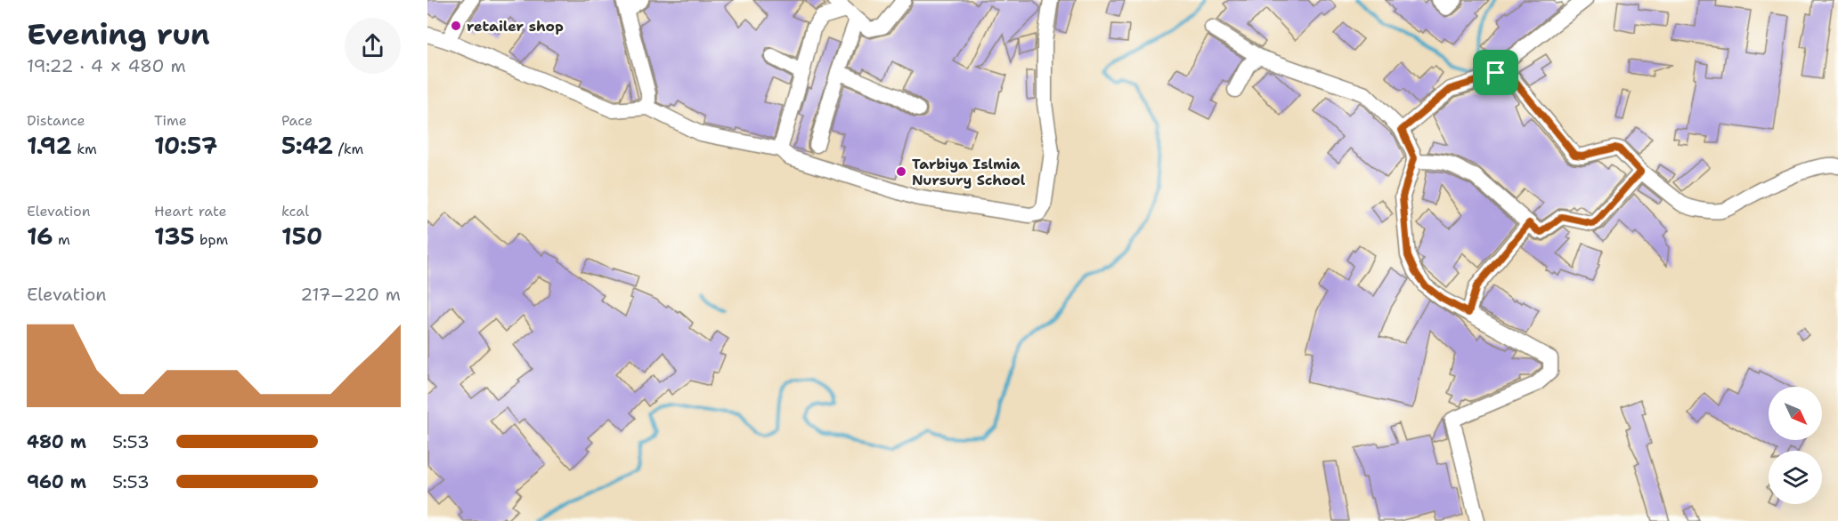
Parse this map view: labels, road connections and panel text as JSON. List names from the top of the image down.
{
  "places": ["retailer shop", "Tarbiya Islmia Nursury School"],
  "north": "bottom right",
  "page": {
    "heading": ["Evening run", "19:22 · 4 × 480 m"],
    "stats": [
      ["Distance", "1.92 km"],
      ["Time", "10:57"],
      ["Pace", "5:42 /km"],
      ["Elevation", "16 m"],
      ["Heart rate", "135 bpm"],
      ["kcal", "150"]
    ],
    "chart": ["Elevation", "217–220 m"],
    "list": [
      {
        "name": "480 m",
        "note": "5:53"
      },
      {
        "name": "960 m",
        "note": "5:53"
      }
    ]
  }
}
